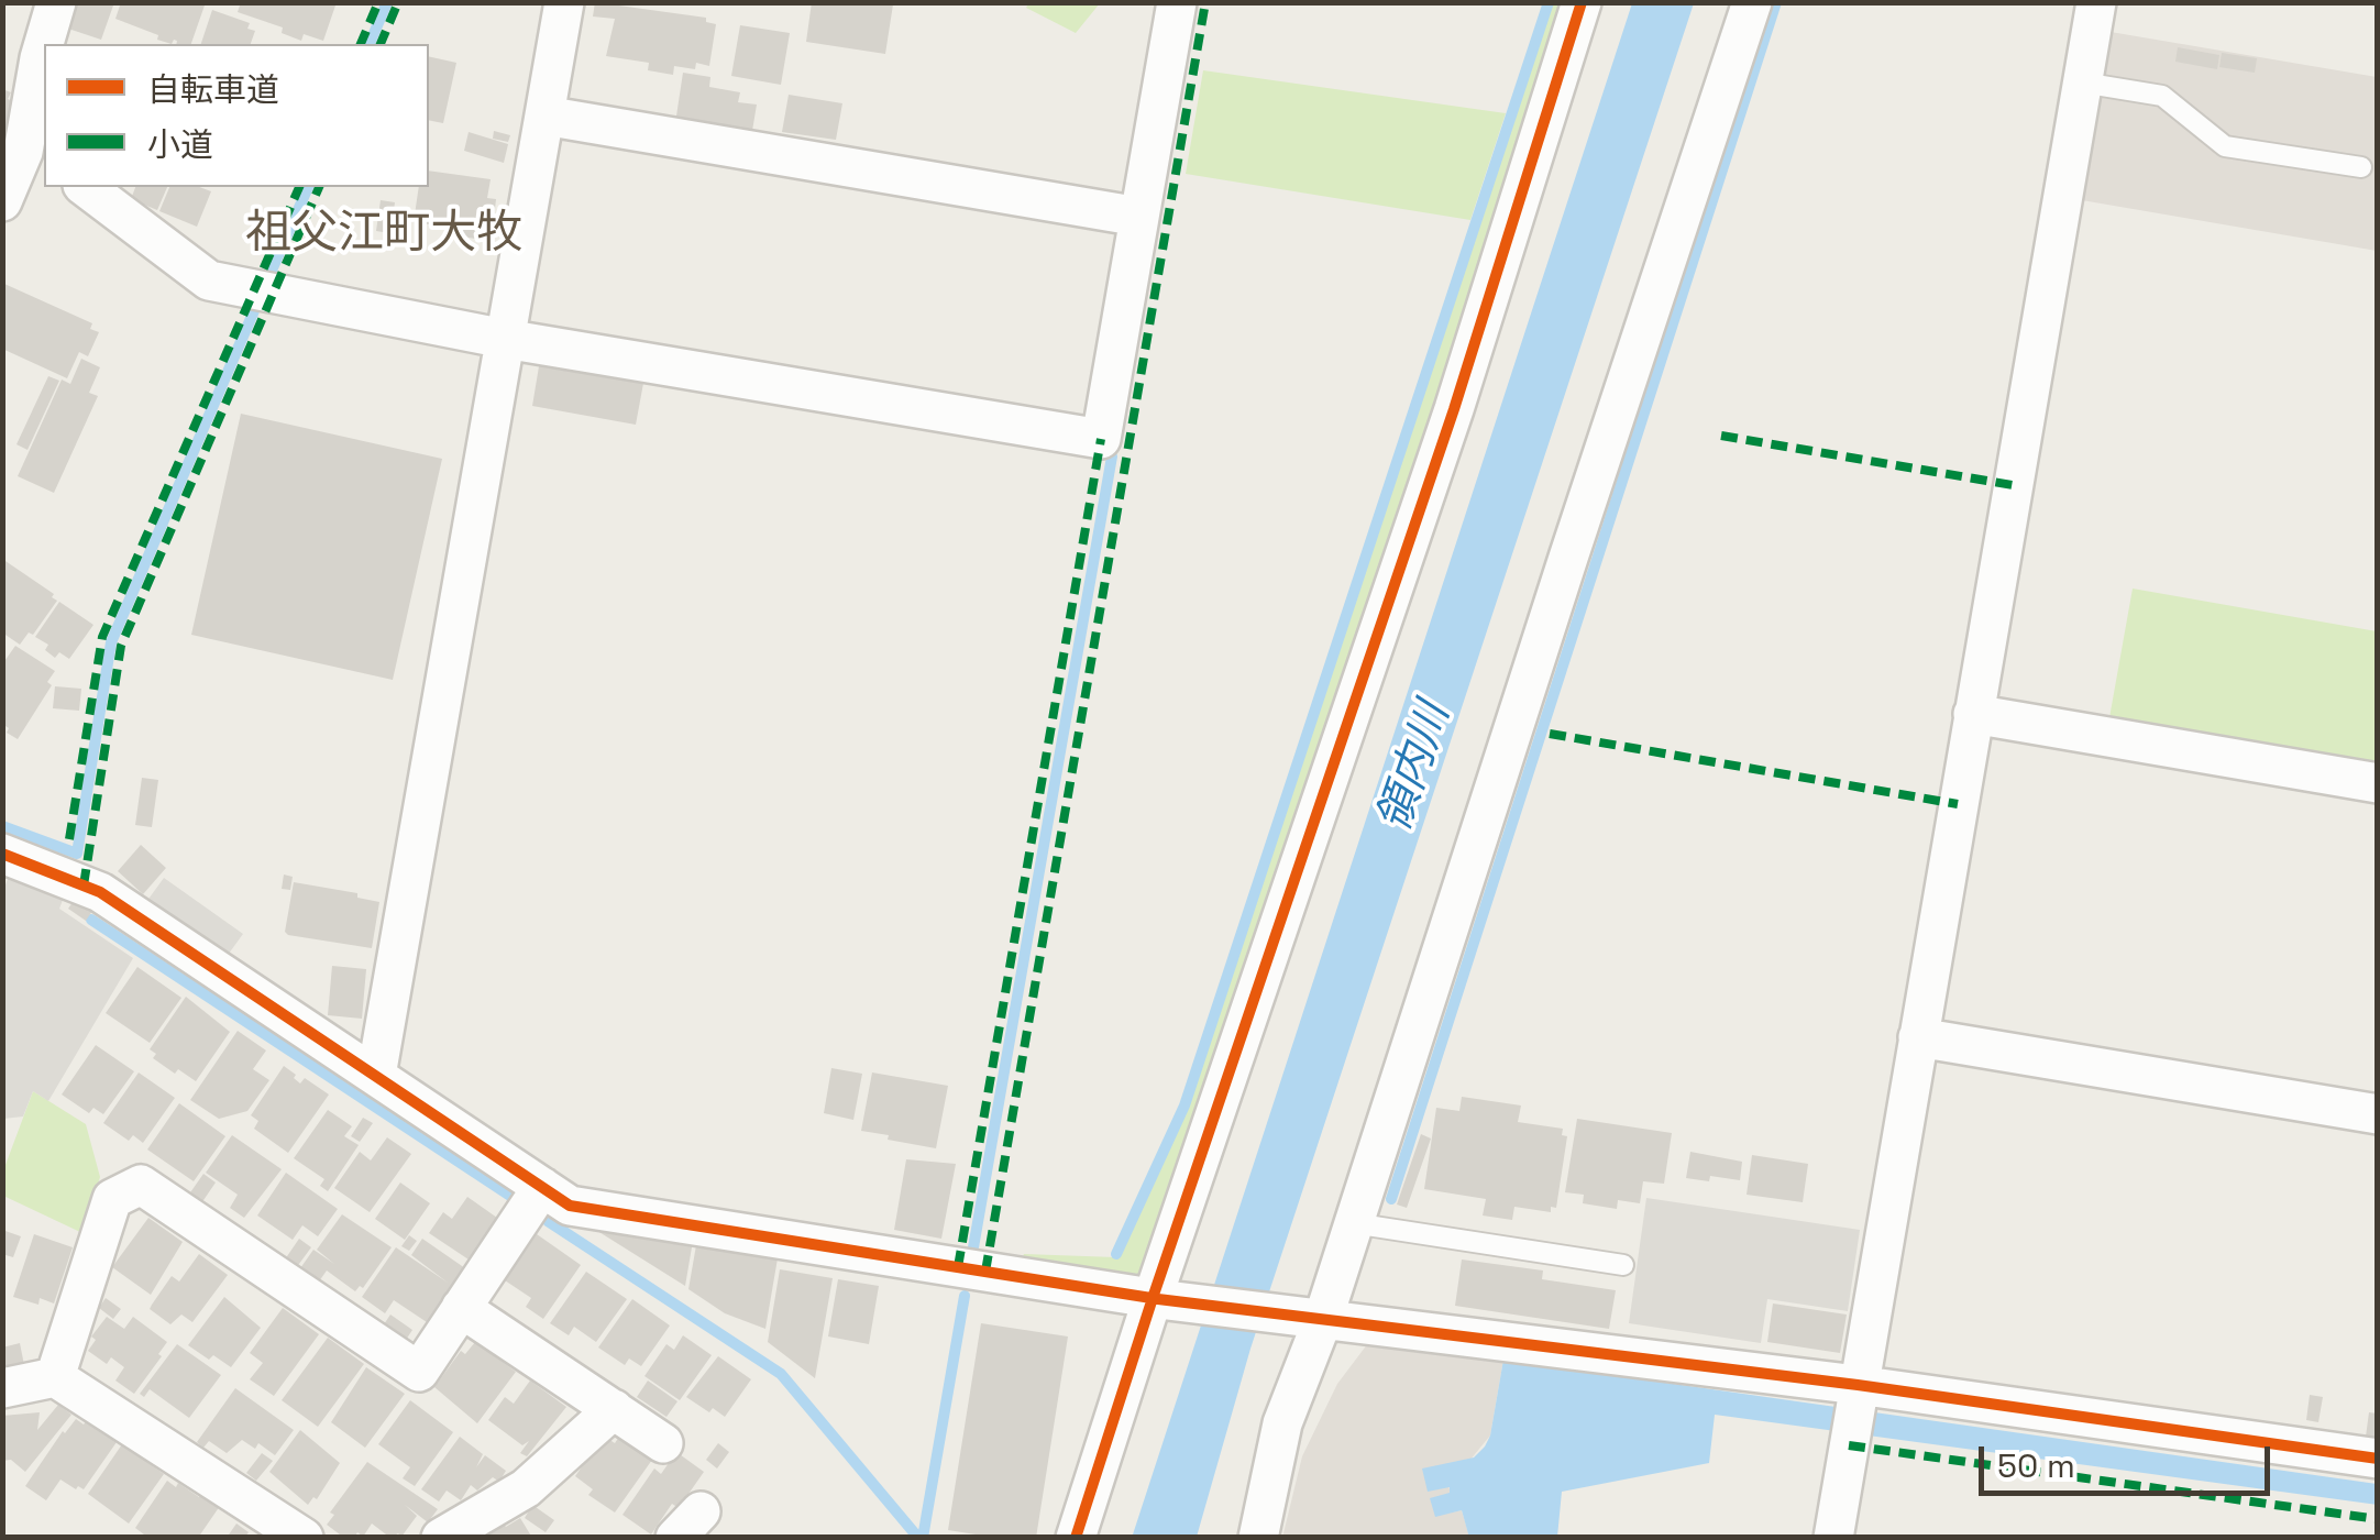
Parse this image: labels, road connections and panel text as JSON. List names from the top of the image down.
{
  "districts": ["祖父江町大牧"],
  "water": ["領内川"],
  "legend": ["自転車道", "小道"],
  "scale_bar": "50 m"
}
